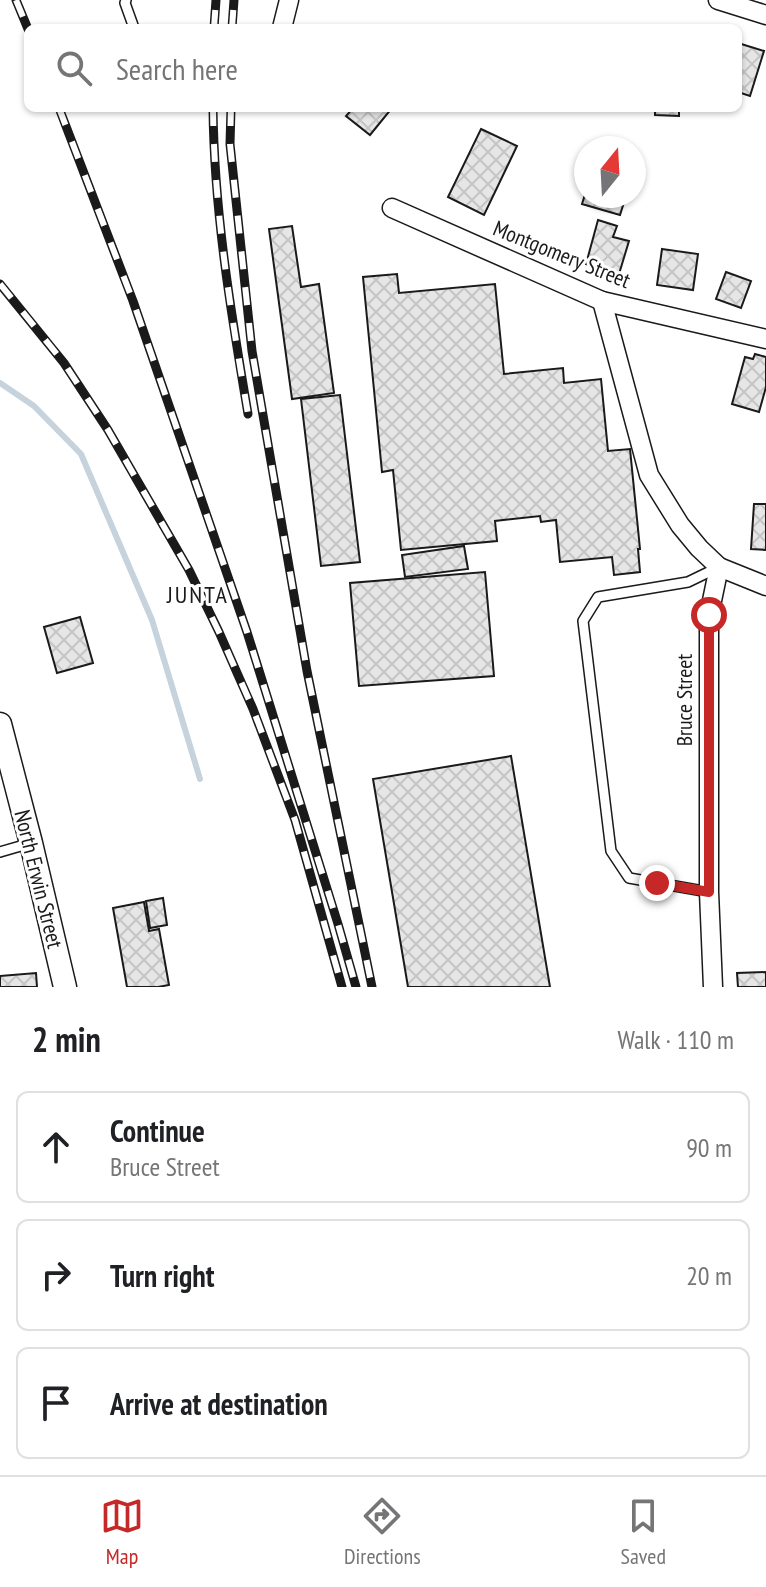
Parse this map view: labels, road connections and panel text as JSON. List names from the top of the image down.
{
  "streets": {
    "street": ["Montgomery Street", "Bruce Street", "North Erwin Street"]
  },
  "districts": ["JUNTA"],
  "north": "top",
  "page": {
    "search": "Search here",
    "heading": ["2 min", "Walk · 110 m"],
    "list": [
      ["Continue", "Bruce Street", "90 m"],
      ["Turn right", "20 m"],
      "Arrive at destination"
    ],
    "nav": ["Map", "Directions", "Saved"]
  }
}
